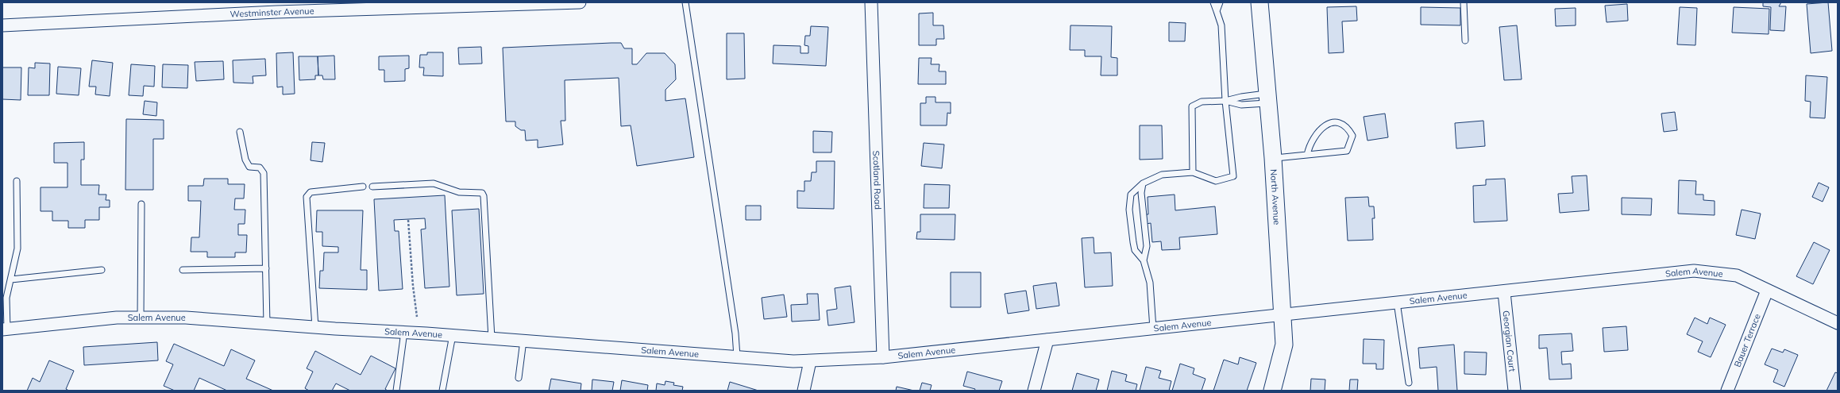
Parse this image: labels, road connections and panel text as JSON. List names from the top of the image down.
{
  "streets": {
    "main road": ["North Avenue"],
    "street": [
      "Westminster Avenue",
      "Scotland Road",
      "Salem Avenue",
      "Bauer Terrace",
      "Georgian Court"
    ]
  },
  "crossings": [
    ["Scotland Road", "Salem Avenue"],
    ["North Avenue", "Salem Avenue"],
    ["Salem Avenue", "Bauer Terrace"],
    ["Salem Avenue", "Georgian Court"]
  ]
}
